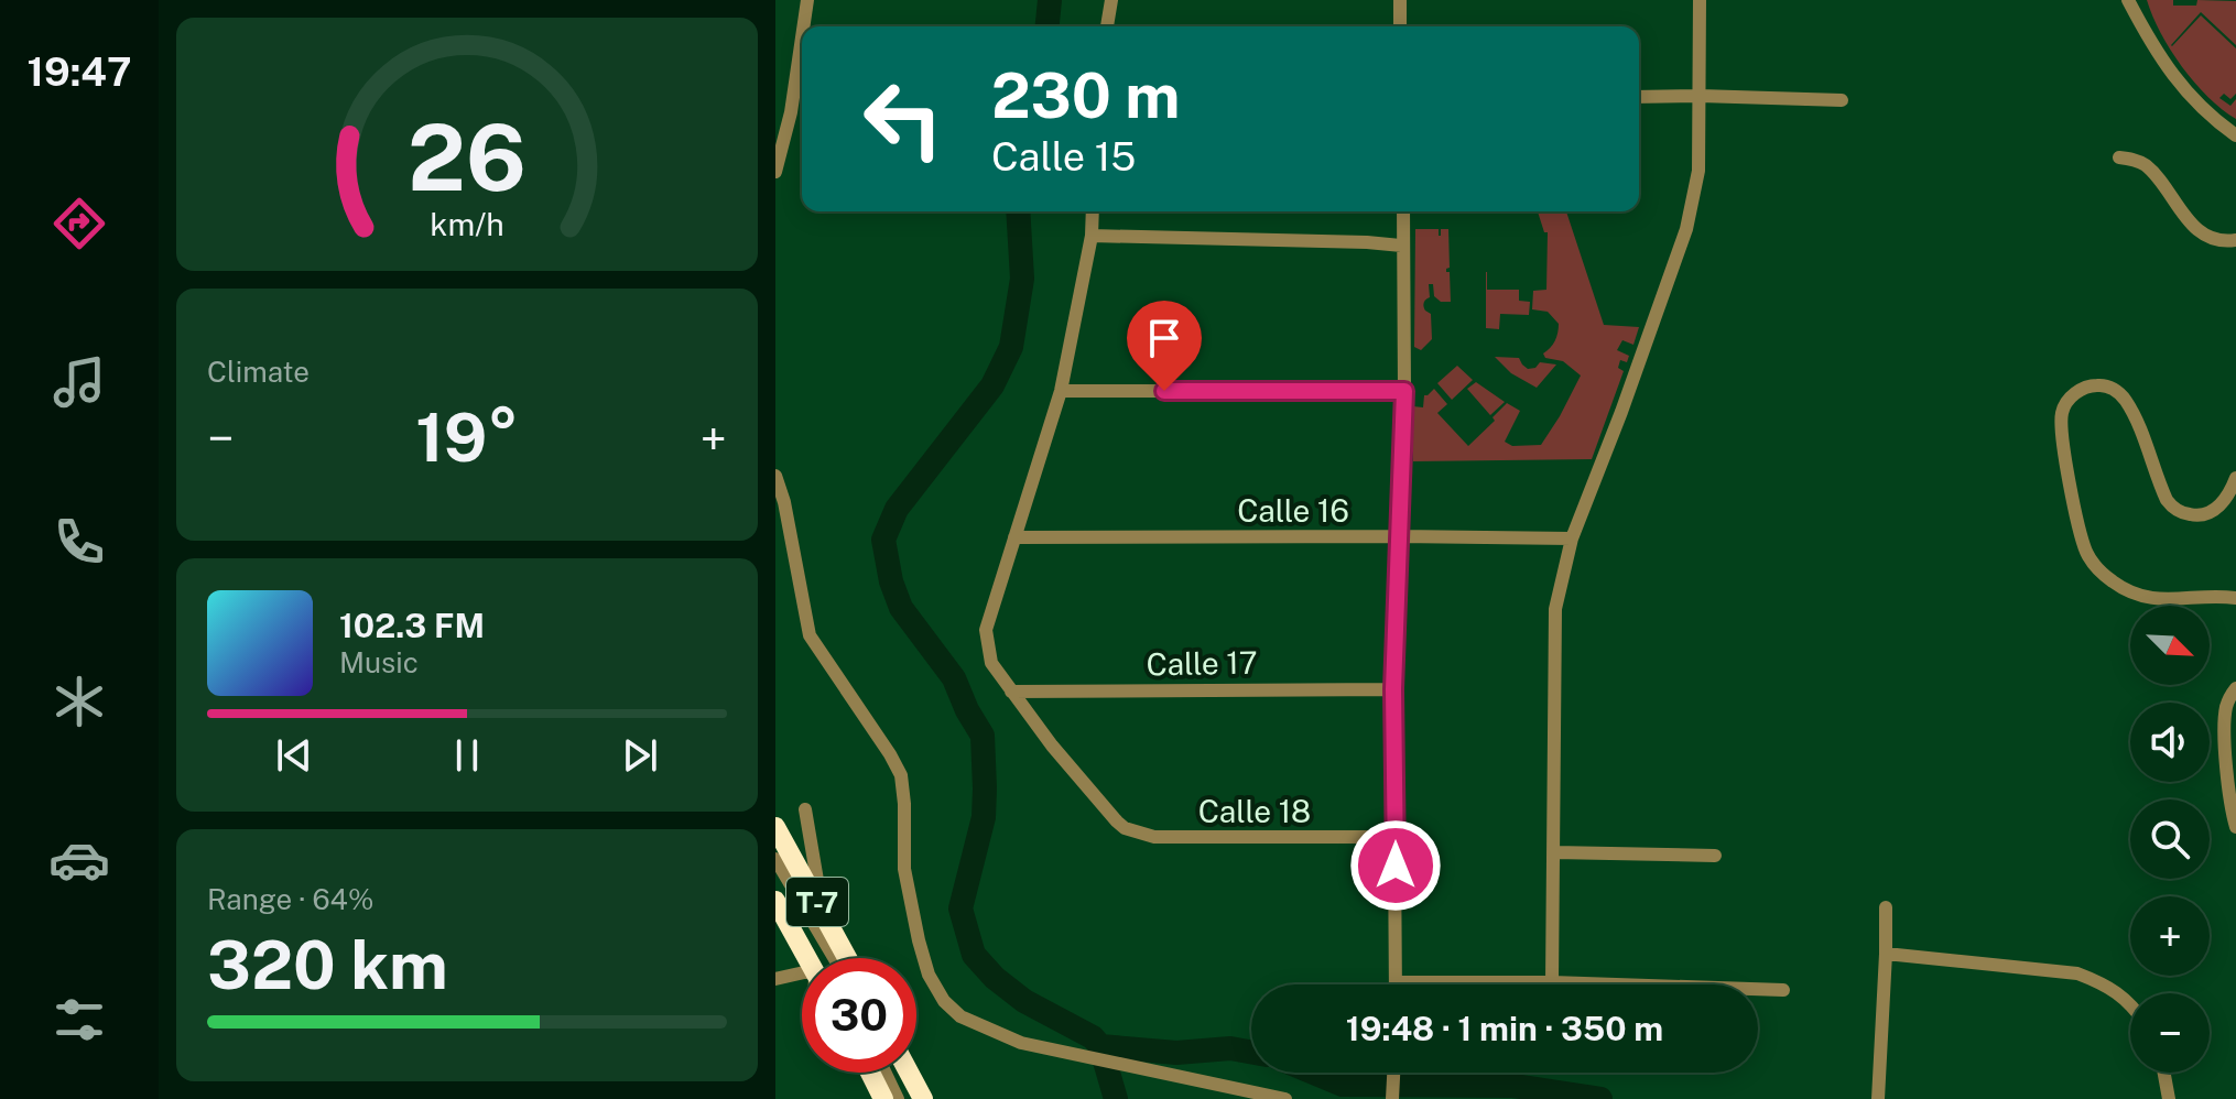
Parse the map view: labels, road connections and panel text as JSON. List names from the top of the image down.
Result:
{
  "streets": {
    "highway": ["T-7"],
    "street": ["Calle 16", "Calle 17", "Calle 18"]
  },
  "crossings": [
    ["Calle 17", "Calle 18"]
  ],
  "north": "bottom right",
  "page": {
    "tabs": "19:47",
    "turn": ["230 m", "Calle 15"],
    "tile": [
      "Climate",
      ["Range · 64%", "320 km"]
    ],
    "heat": ["−", "19°", "+"],
    "song": ["102.3 FM", "Music"],
    "map_buttons": ["+", "−"],
    "limit": "30",
    "trip": "19:48 · 1 min · 350 m",
    "gauge": ["26", "km/h"]
  }
}
